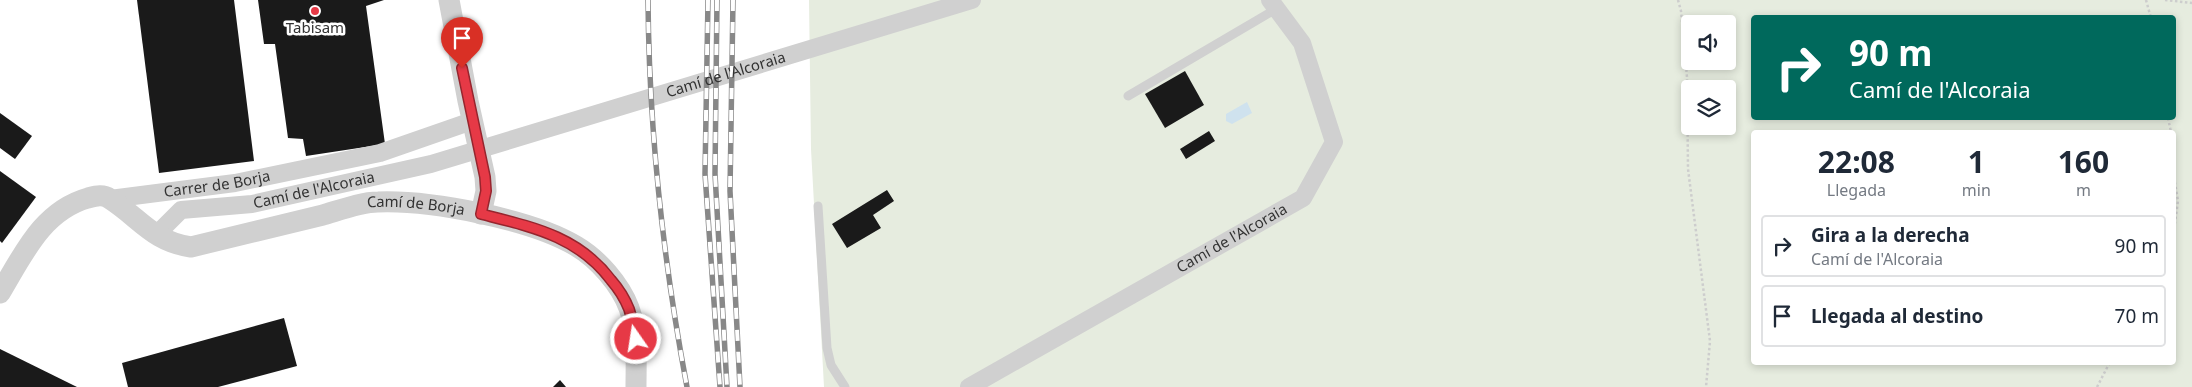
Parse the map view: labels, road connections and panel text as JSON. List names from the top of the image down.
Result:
{
  "streets": {
    "street": ["Camí de l'Alcoraia", "Carrer de Borja", "Camí de Borja"]
  },
  "crossings": [
    ["Camí de l'Alcoraia", "Camí de Borja"],
    ["Carrer de Borja", "Camí de Borja"]
  ],
  "places": ["Tabisam"],
  "page": {
    "turn": ["90 m", "Camí de l'Alcoraia"],
    "eta": [
      "22:08",
      "Llegada",
      "1",
      "min",
      "160",
      "m"
    ],
    "list": [
      {
        "name": "Gira a la derecha",
        "note": "Camí de l'Alcoraia",
        "value": "90 m"
      },
      {
        "name": "Llegada al destino",
        "value": "70 m"
      }
    ]
  }
}
